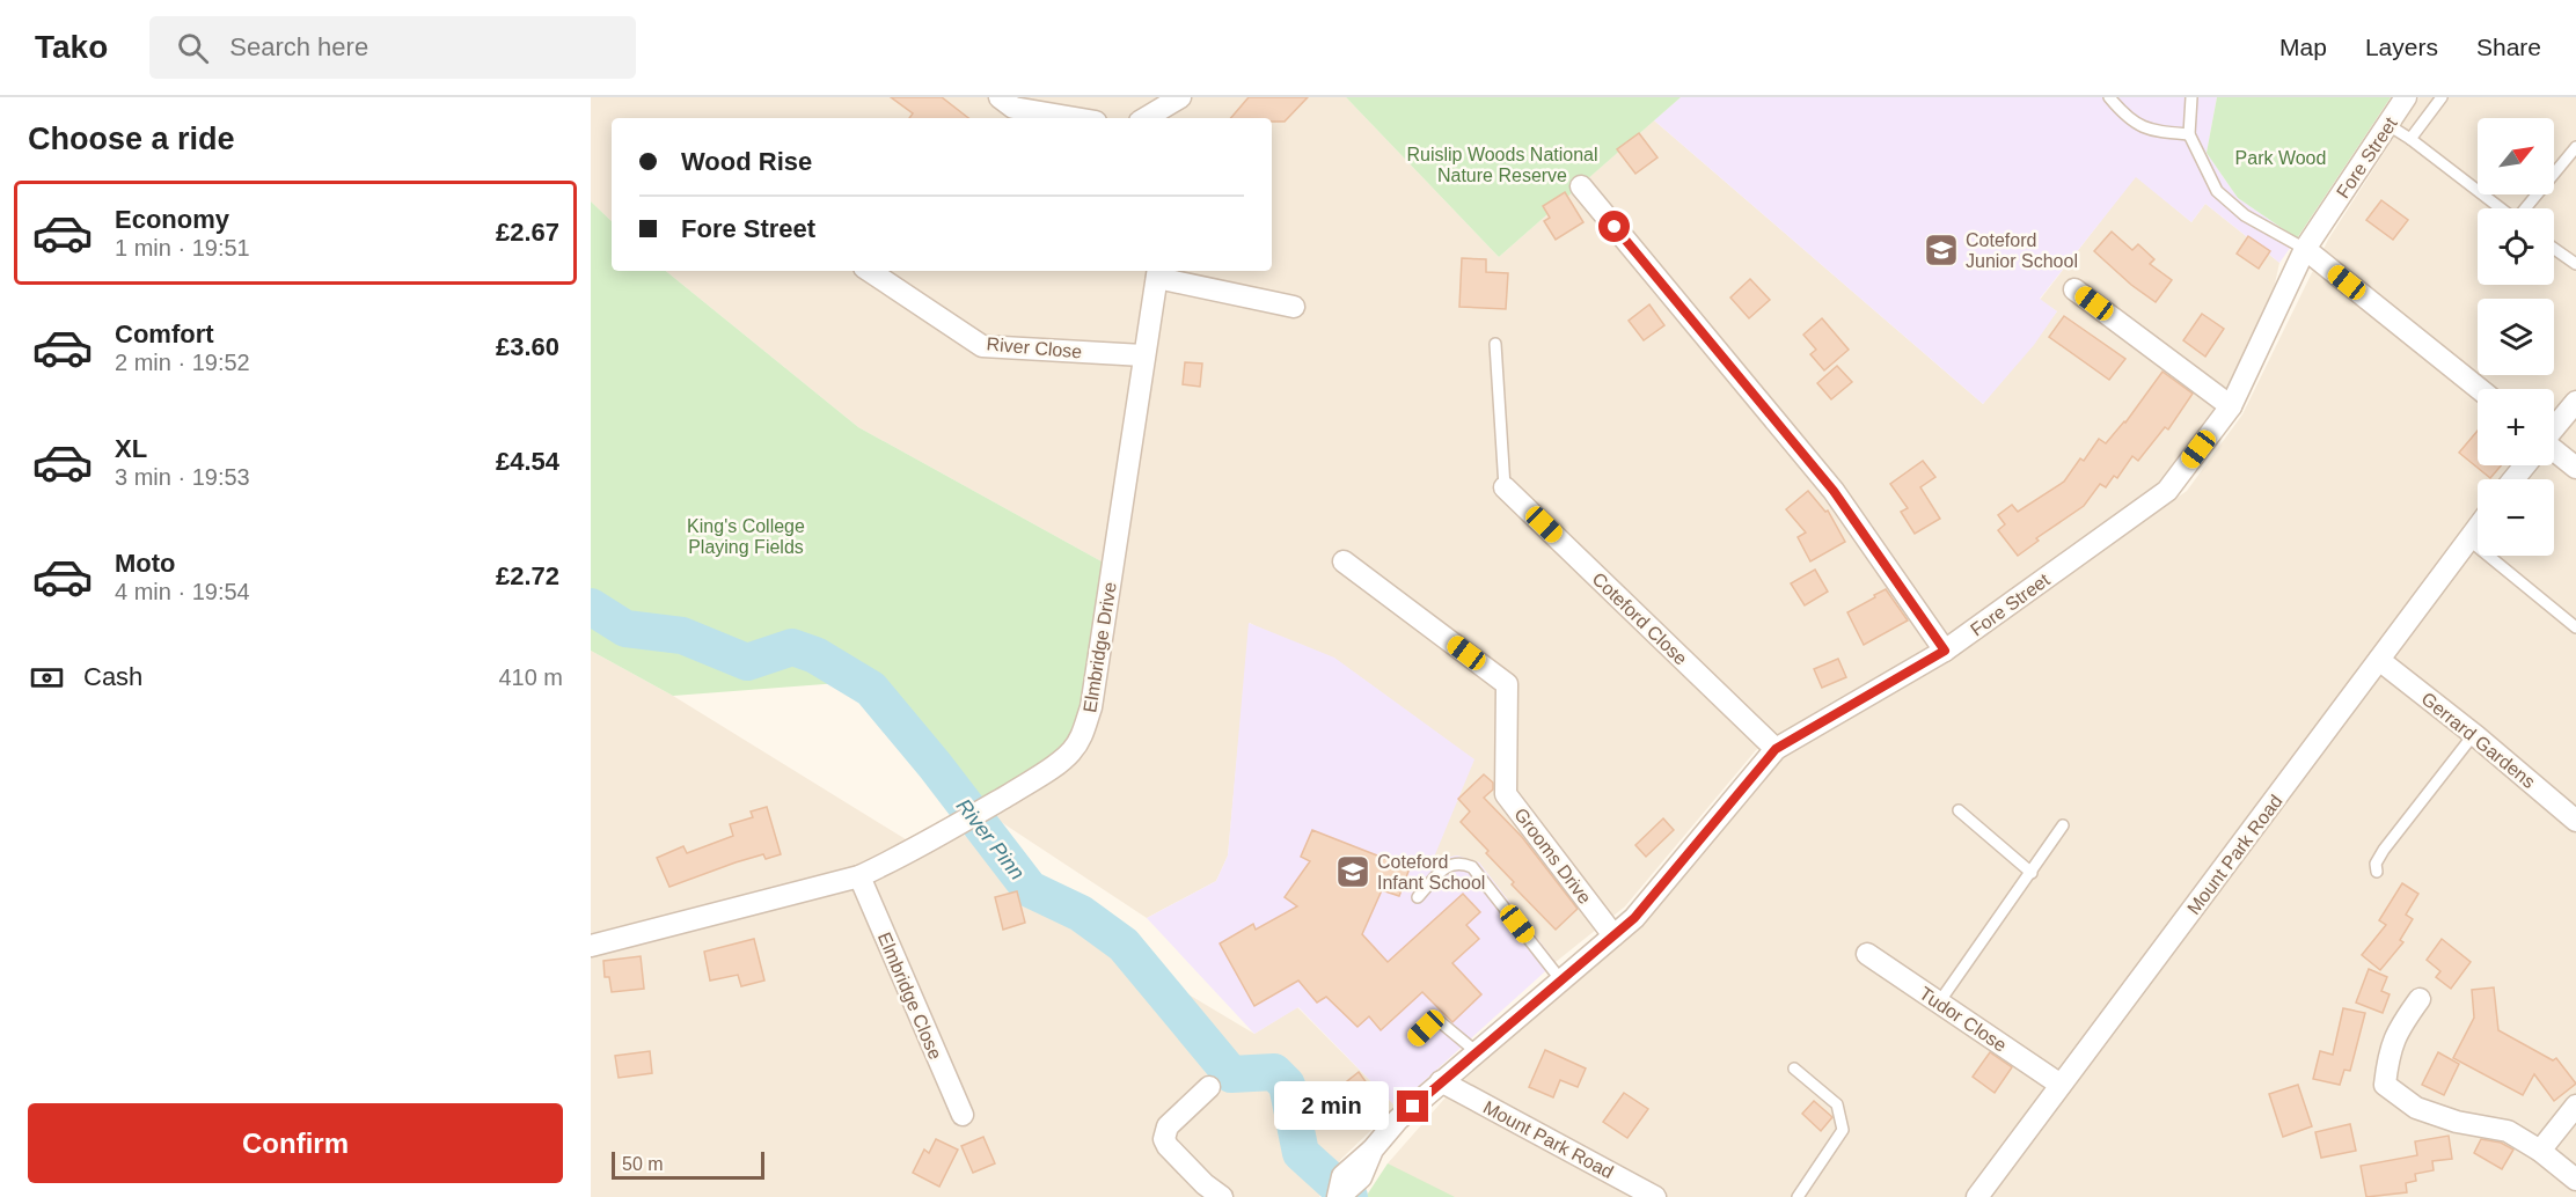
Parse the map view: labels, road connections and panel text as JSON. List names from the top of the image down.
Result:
{
  "streets": {
    "street": [
      "Fore Street",
      "River Close",
      "Coteford Close",
      "Elmbridge Drive",
      "Gerrard Gardens",
      "Mount Park Road",
      "Grooms Drive",
      "Elmbridge Close",
      "Tudor Close"
    ]
  },
  "crossings": [
    ["Fore Street", "Coteford Close"],
    ["Fore Street", "Mount Park Road"],
    ["Fore Street", "Grooms Drive"],
    ["River Close", "Elmbridge Drive"],
    ["Elmbridge Drive", "Elmbridge Close"],
    ["Gerrard Gardens", "Mount Park Road"],
    ["Mount Park Road", "Tudor Close"]
  ],
  "water": ["River Pinn"],
  "parks": ["Ruislip Woods National Nature Reserve", "Park Wood", "King's College Playing Fields"],
  "places": {
    "school or university": ["Coteford Junior School", "Coteford Infant School"]
  },
  "scale_bar": "50 m",
  "north": "top right",
  "page": {
    "header": "Tako",
    "search": "Search here",
    "nav": ["Map", "Layers", "Share"],
    "heading": "Choose a ride",
    "map_buttons": ["+", "−"],
    "banner": ["Wood Rise", "Fore Street"],
    "list": [
      {
        "name": "Economy",
        "note": "1 min · 19:51",
        "value": "£2.67"
      },
      {
        "name": "Comfort",
        "note": "2 min · 19:52",
        "value": "£3.60"
      },
      {
        "name": "XL",
        "note": "3 min · 19:53",
        "value": "£4.54"
      },
      {
        "name": "Moto",
        "note": "4 min · 19:54",
        "value": "£2.72"
      }
    ],
    "pay": ["Cash", "410 m"],
    "bubble": "2 min",
    "buttons": "Confirm",
    "scale": "50 m"
  }
}
